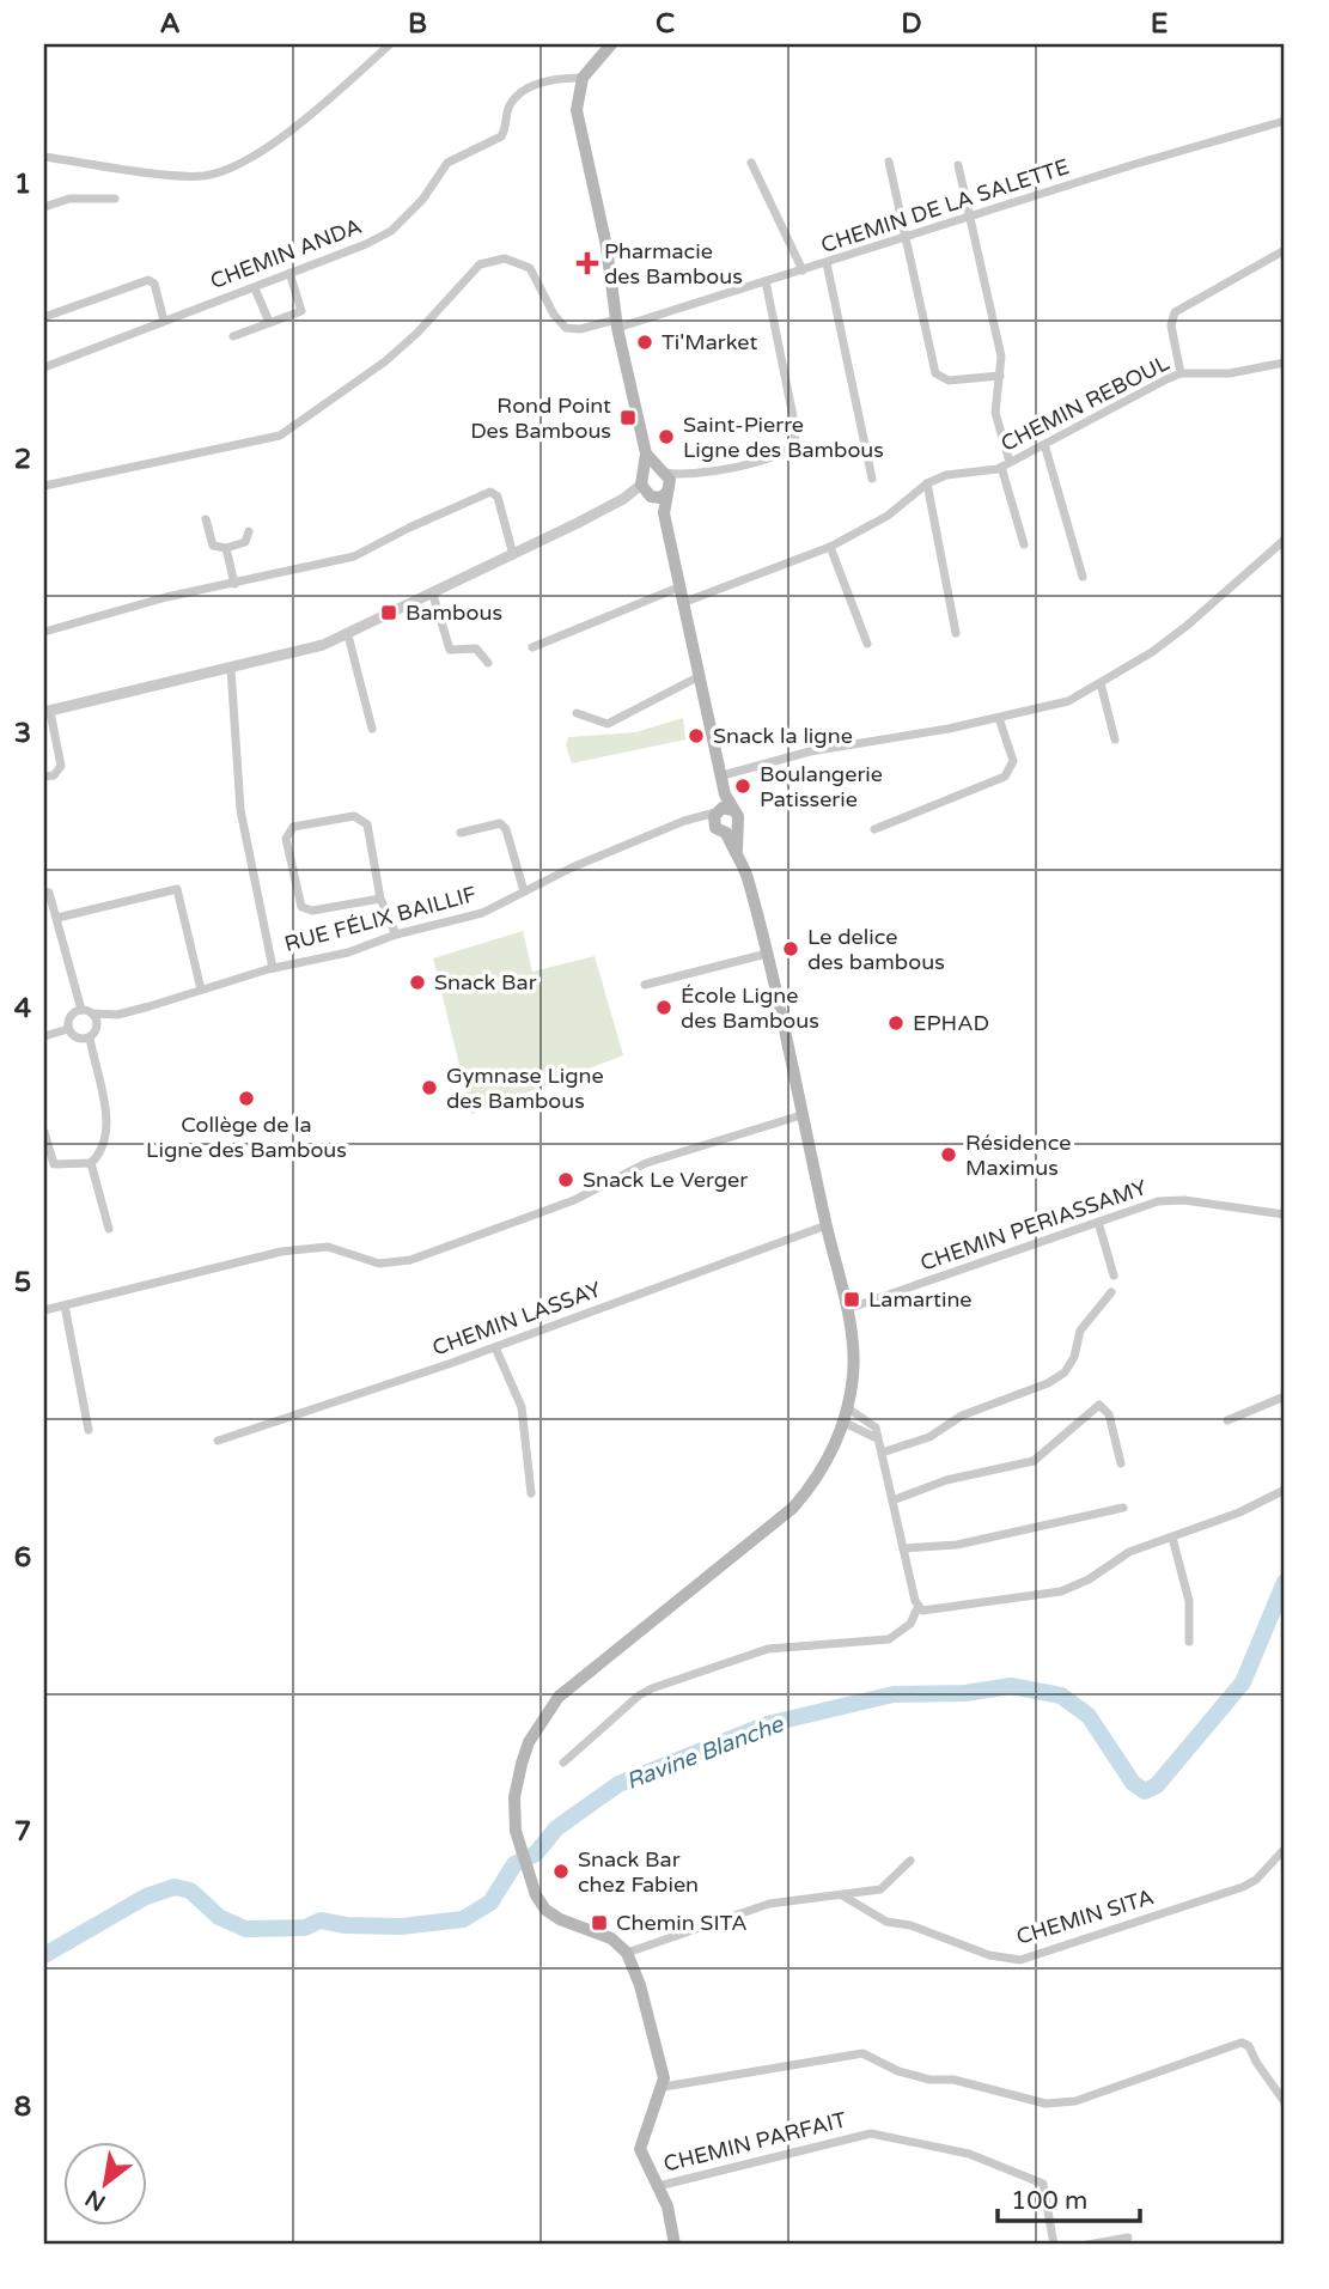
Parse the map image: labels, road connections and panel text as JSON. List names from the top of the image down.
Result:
{
  "streets": {
    "street": [
      "CHEMIN DE LA SALETTE",
      "CHEMIN ANDA",
      "CHEMIN REBOUL",
      "RUE FÉLIX BAILLIF",
      "CHEMIN PERIASSAMY",
      "CHEMIN LASSAY",
      "CHEMIN SITA",
      "CHEMIN PARFAIT"
    ]
  },
  "water": ["Ravine Blanche"],
  "places": {
    "health": ["Pharmacie des Bambous"],
    "other": [
      "Ti'Market",
      "Saint-Pierre Ligne des Bambous",
      "Snack la ligne",
      "Boulangerie Patisserie",
      "Le delice des bambous",
      "Snack Bar",
      "École Ligne des Bambous",
      "EPHAD",
      "Gymnase Ligne des Bambous",
      "Collège de la Ligne des Bambous",
      "Résidence Maximus",
      "Snack Le Verger",
      "Snack Bar chez Fabien"
    ],
    "transit": [
      "Rond Point Des Bambous",
      "Bambous",
      "Lamartine",
      "Chemin SITA"
    ]
  },
  "scale_bar": "100 m",
  "north": "bottom left",
  "grid": {
    "columns": [
      "A",
      "B",
      "C",
      "D",
      "E"
    ],
    "rows": [
      "1",
      "2",
      "3",
      "4",
      "5",
      "6",
      "7",
      "8"
    ]
  }
}
